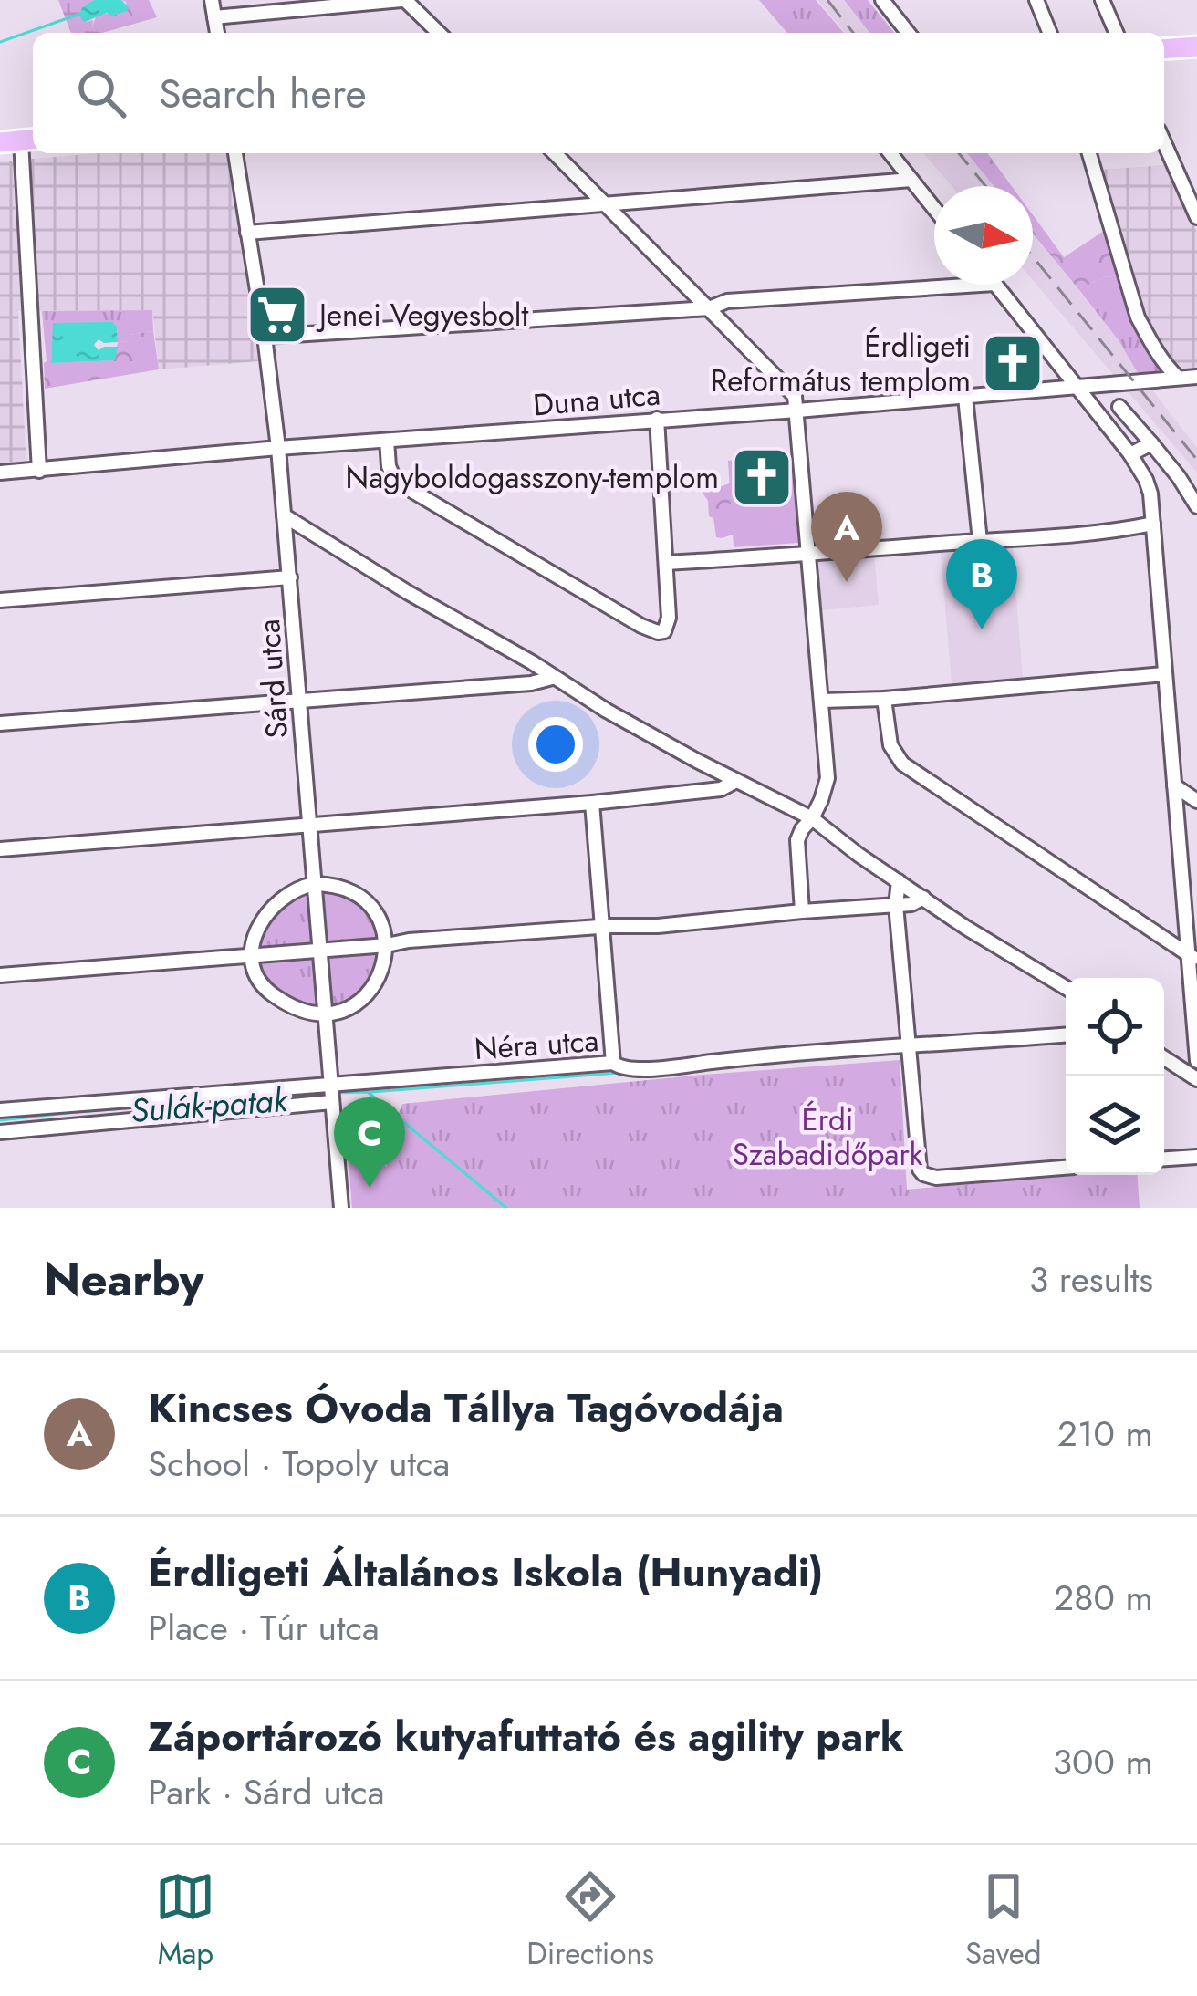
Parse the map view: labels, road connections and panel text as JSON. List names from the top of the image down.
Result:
{
  "streets": {
    "street": ["Duna utca", "Sárd utca", "Néra utca"]
  },
  "crossings": [
    ["Duna utca", "Sárd utca"],
    ["Sárd utca", "Néra utca"]
  ],
  "water": ["Sulák-patak"],
  "parks": ["Érdi Szabadidőpark"],
  "places": {
    "supermarket": ["Jenei Vegyesbolt"],
    "church": ["Érdligeti Református templom", "Nagyboldogasszony-templom"]
  },
  "north": "right",
  "page": {
    "search": "Search here",
    "pins": ["A", "B", "C"],
    "heading": ["Nearby", "3 results"],
    "list": [
      {
        "mark": "A",
        "name": "Kincses Óvoda Tállya Tagóvodája",
        "note": "School · Topoly utca",
        "value": "210 m"
      },
      {
        "mark": "B",
        "name": "Érdligeti Általános Iskola (Hunyadi)",
        "note": "Place · Túr utca",
        "value": "280 m"
      },
      {
        "mark": "C",
        "name": "Záportározó kutyafuttató és agility park",
        "note": "Park · Sárd utca",
        "value": "300 m"
      }
    ],
    "nav": ["Map", "Directions", "Saved"]
  }
}
